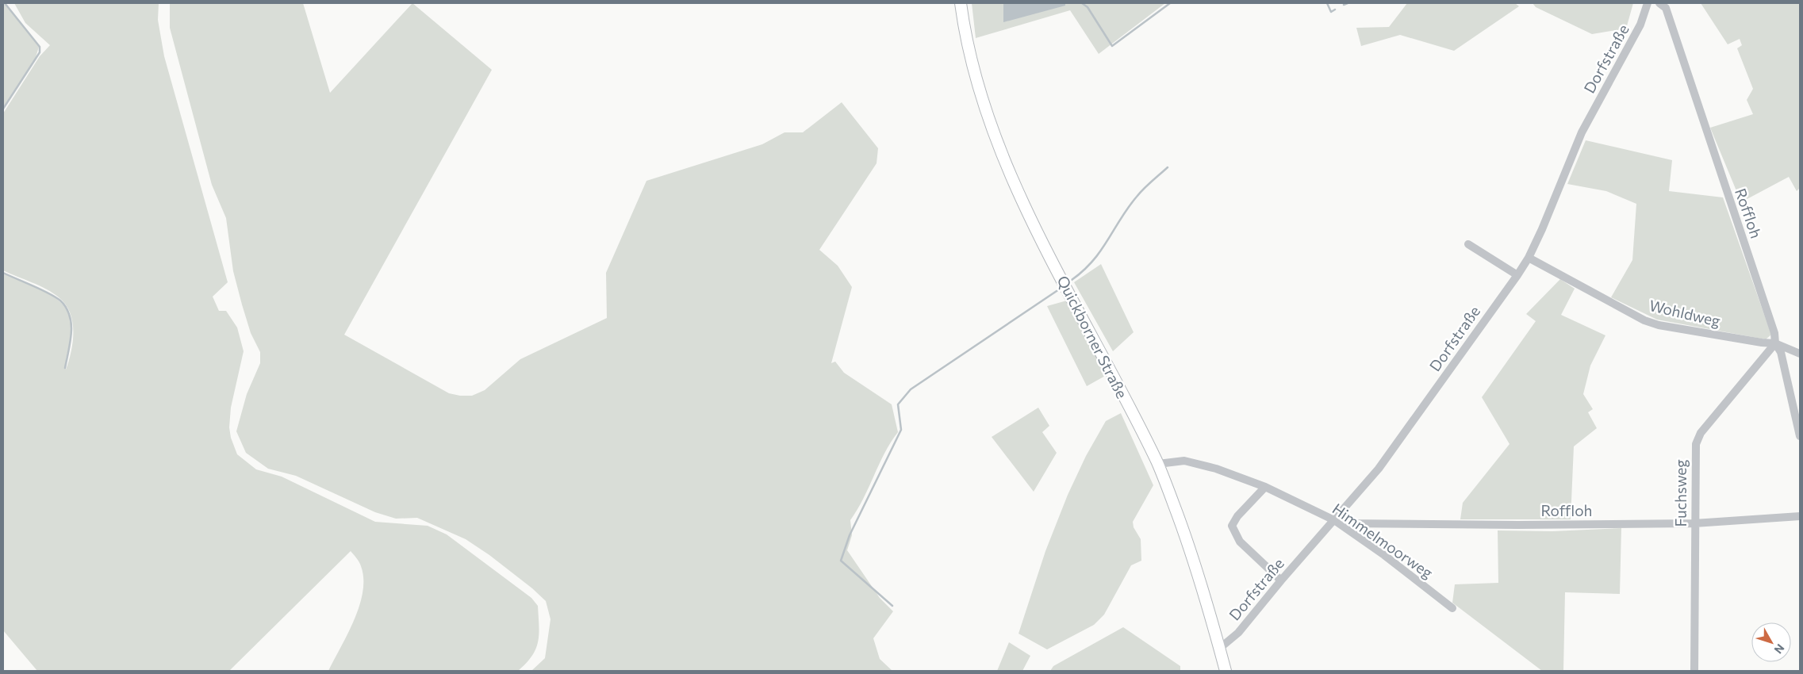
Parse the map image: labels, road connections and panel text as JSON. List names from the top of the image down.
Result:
{
  "streets": {
    "main road": ["Quickborner Straße"],
    "street": [
      "Dorfstraße",
      "Roffloh",
      "Wohldweg",
      "Fuchsweg",
      "Himmelmoorweg"
    ]
  },
  "crossings": [
    ["Dorfstraße", "Roffloh"],
    ["Dorfstraße", "Wohldweg"],
    ["Dorfstraße", "Quickborner Straße"],
    ["Dorfstraße", "Himmelmoorweg"],
    ["Roffloh", "Wohldweg"],
    ["Roffloh", "Fuchsweg"],
    ["Roffloh", "Himmelmoorweg"],
    ["Wohldweg", "Fuchsweg"],
    ["Quickborner Straße", "Himmelmoorweg"]
  ],
  "north": "bottom right"
}
